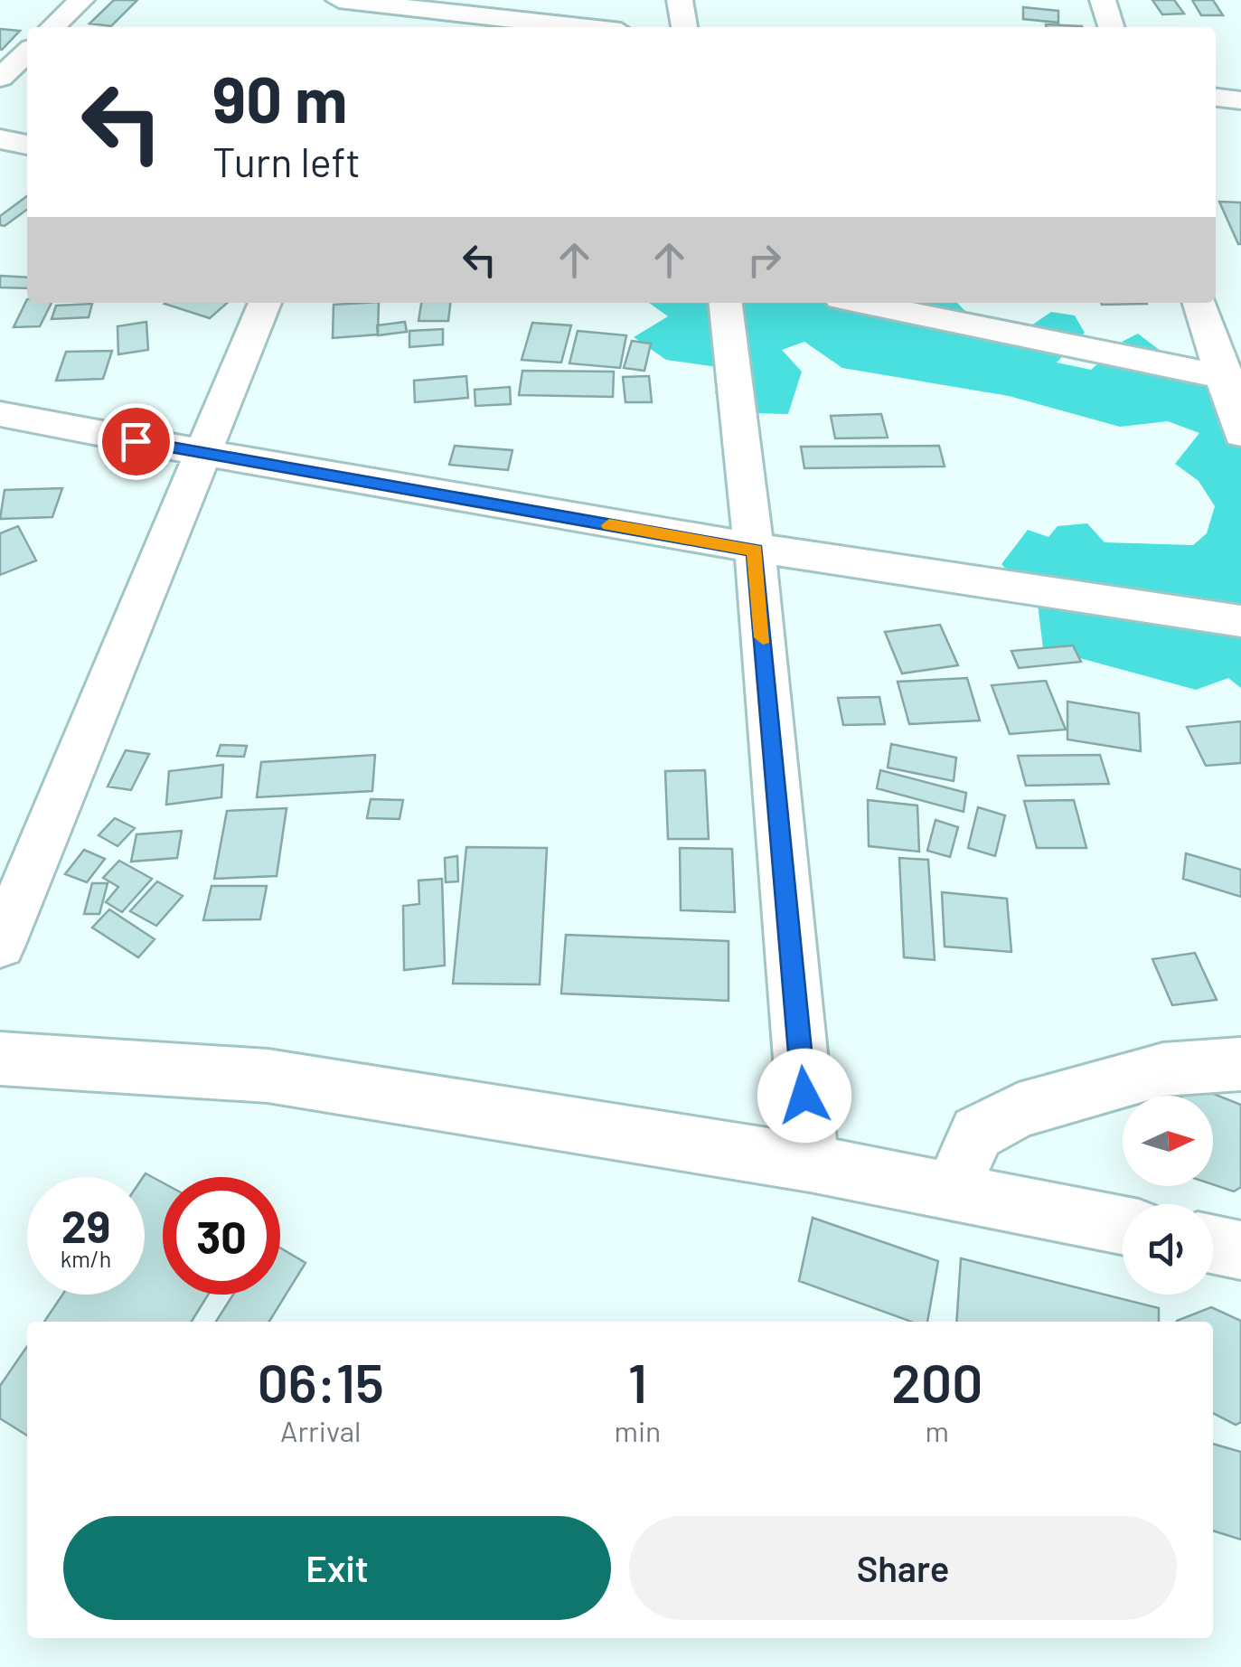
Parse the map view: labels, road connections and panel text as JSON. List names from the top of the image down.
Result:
{
  "north": "right",
  "page": {
    "turn": ["90 m", "Turn left"],
    "speed": "29 km/h",
    "limit": "30",
    "eta": [
      "06:15",
      "Arrival",
      "1",
      "min",
      "200",
      "m"
    ],
    "buttons": ["Exit", "Share"]
  }
}
